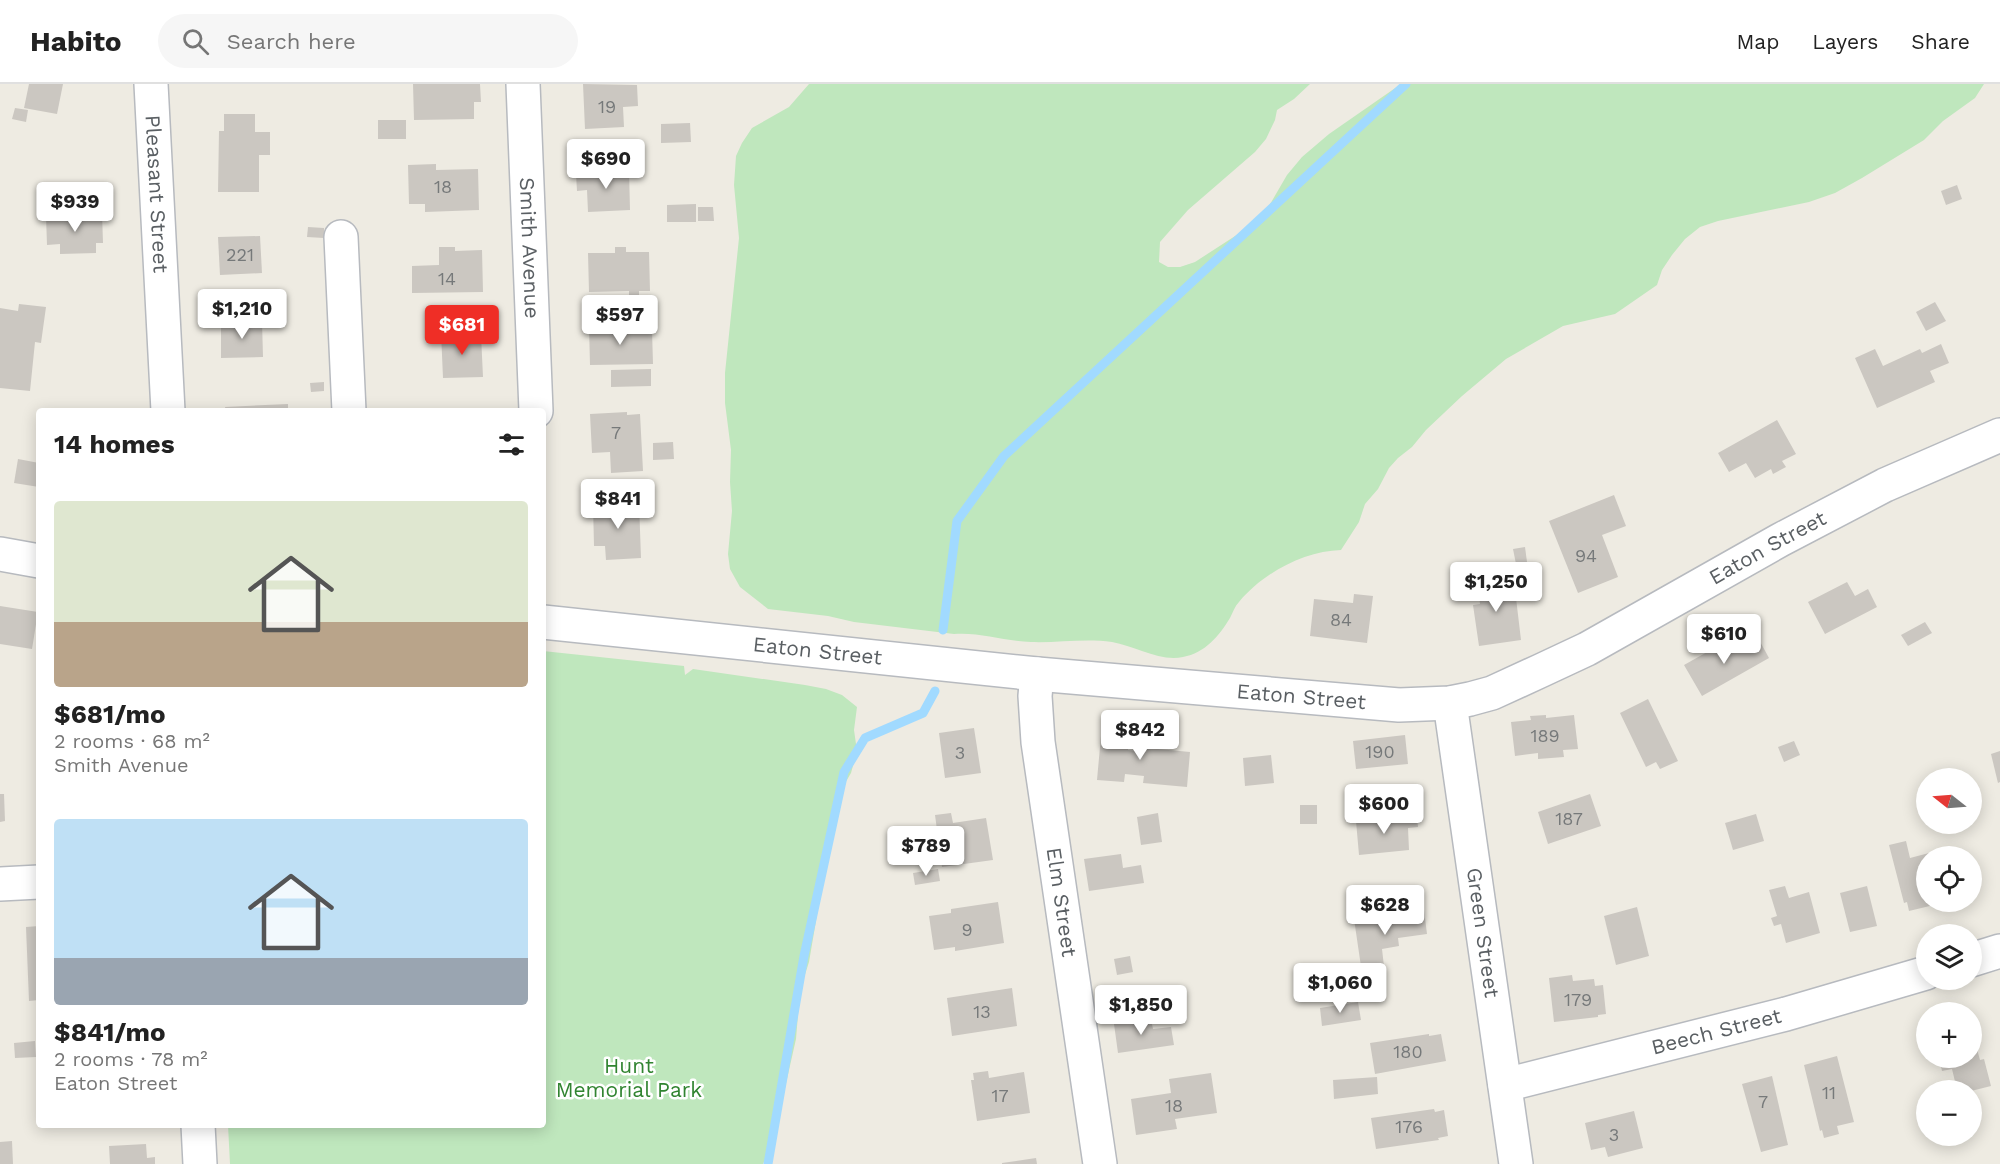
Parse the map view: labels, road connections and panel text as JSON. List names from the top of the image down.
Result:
{
  "streets": {
    "street": [
      "Pleasant Street",
      "Smith Avenue",
      "Eaton Street",
      "Elm Street",
      "Green Street",
      "Beech Street"
    ]
  },
  "crossings": [
    ["Eaton Street", "Elm Street"],
    ["Eaton Street", "Green Street"],
    ["Green Street", "Beech Street"]
  ],
  "parks": ["Hunt Memorial Park"],
  "house_numbers": [
    "19",
    "18",
    "221",
    "14",
    "7",
    "94",
    "84",
    "189",
    "190",
    "3",
    "187",
    "9",
    "179",
    "13",
    "180",
    "11",
    "17",
    "7",
    "18",
    "176",
    "3"
  ],
  "north": "left",
  "page": {
    "header": "Habito",
    "search": "Search here",
    "nav": ["Map", "Layers", "Share"],
    "price": [
      "$690",
      "$939",
      "$1,210",
      "$597",
      "$681",
      "$841",
      "$1,250",
      "$610",
      "$842",
      "$600",
      "$789",
      "$628",
      "$1,060",
      "$1,850"
    ],
    "heading": "14 homes",
    "list": [
      {
        "name": "$681/mo",
        "note": "2 rooms · 68 m² · Smith Avenue"
      },
      {
        "name": "$841/mo",
        "note": "2 rooms · 78 m² · Eaton Street"
      }
    ],
    "map_buttons": ["+", "−"]
  }
}
